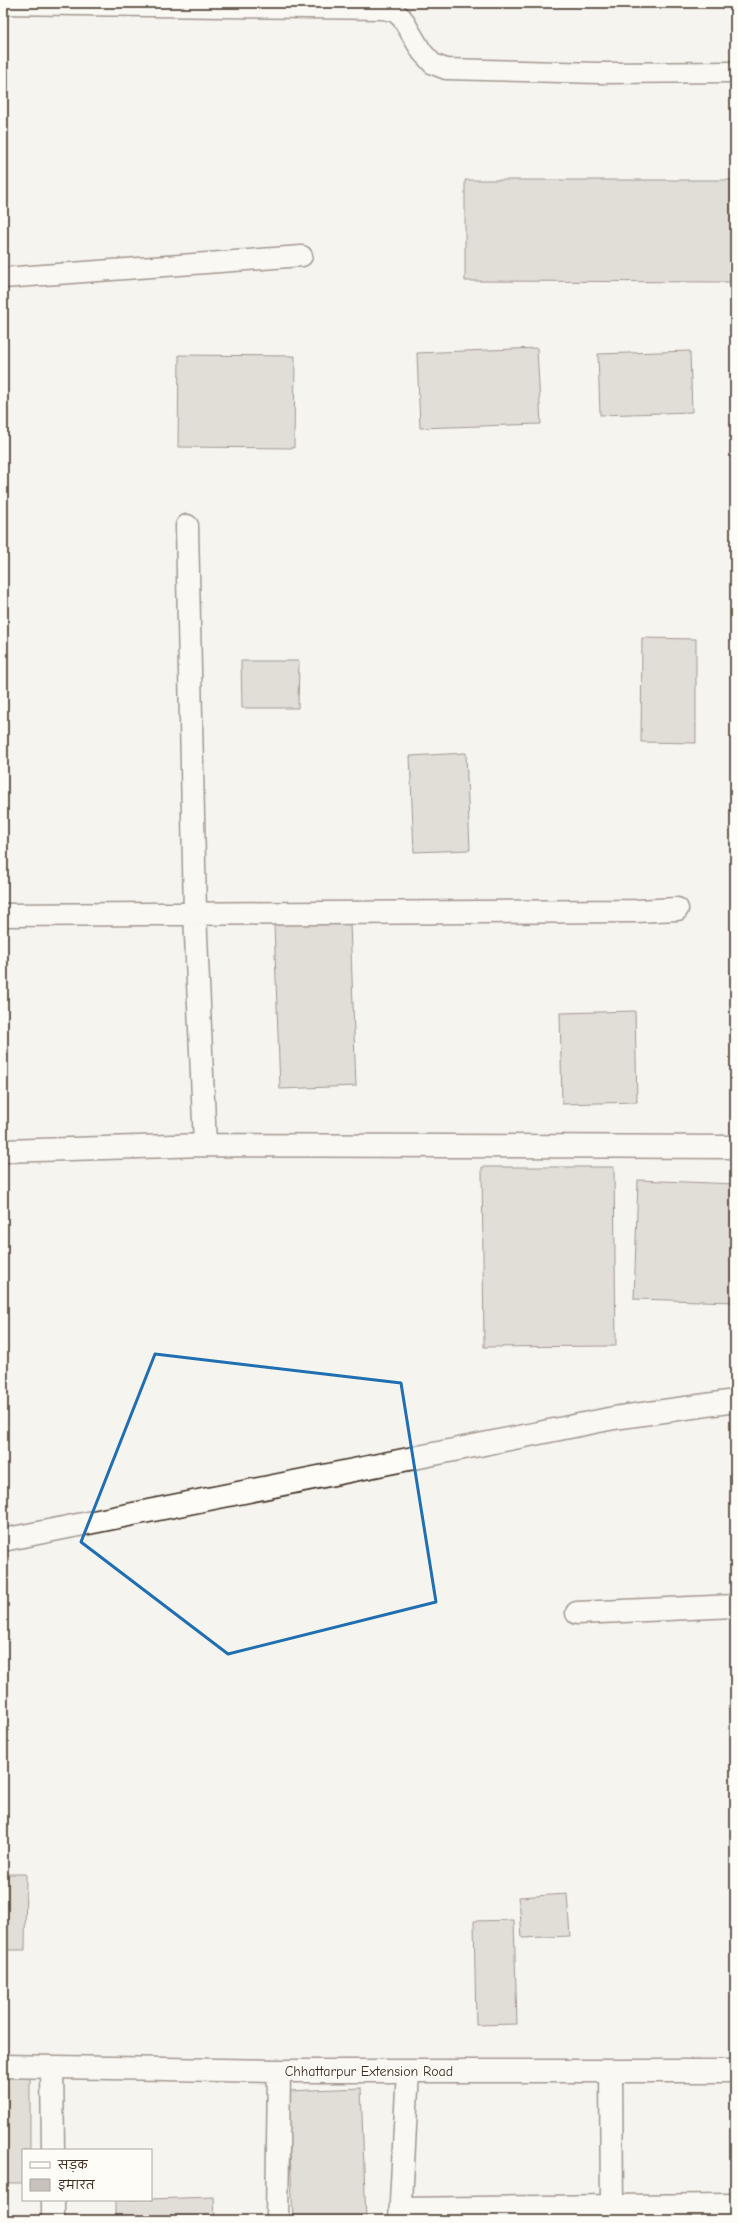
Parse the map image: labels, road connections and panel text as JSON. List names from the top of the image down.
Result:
{
  "streets": {
    "street": ["Chhattarpur Extension Road"]
  },
  "legend": ["सड़क", "इमारत"]
}
